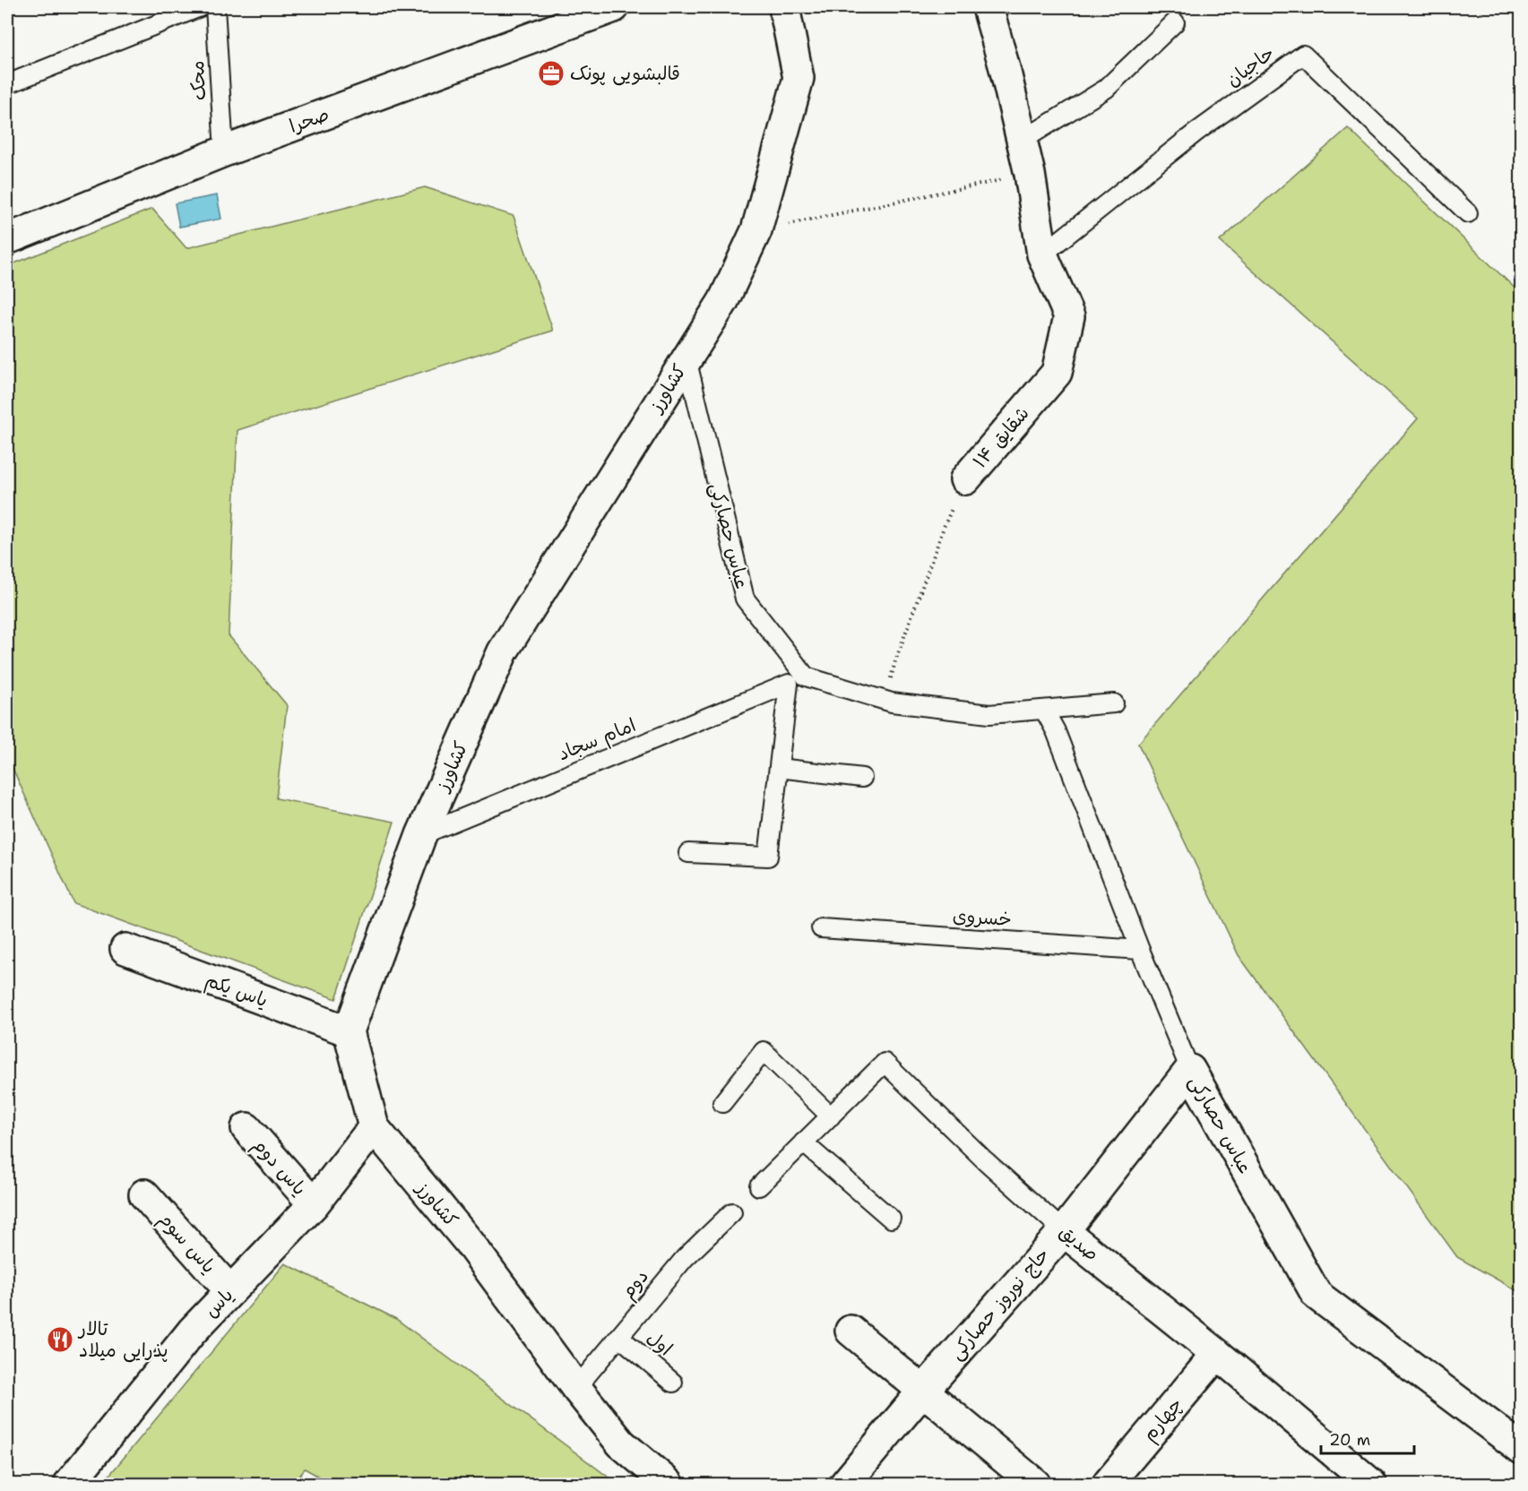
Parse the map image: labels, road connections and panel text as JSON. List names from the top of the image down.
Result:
{
  "streets": {
    "street": [
      "صحرا",
      "کشاورز",
      "شقایق ۱۴",
      "عباس حصارکی",
      "یاس یکم",
      "یاس دوم",
      "یاس سوم",
      "صدیق",
      "یاس",
      "حاج نوروز حصارکی",
      "چهارم"
    ],
    "lane": [
      "حاجیان",
      "محک",
      "امام سجاد",
      "خسروی",
      "دوم",
      "اول"
    ]
  },
  "crossings": [
    ["حاجیان", "شقایق ۱۴"],
    ["محک", "صحرا"],
    ["کشاورز", "عباس حصارکی"],
    ["کشاورز", "امام سجاد"],
    ["کشاورز", "یاس یکم"],
    ["کشاورز", "دوم"],
    ["کشاورز", "یاس"],
    ["شقایق ۱۴", "عباس حصارکی"],
    ["عباس حصارکی", "خسروی"],
    ["عباس حصارکی", "حاج نوروز حصارکی"],
    ["یاس دوم", "یاس"],
    ["یاس سوم", "یاس"],
    ["صدیق", "حاج نوروز حصارکی"],
    ["صدیق", "چهارم"],
    ["دوم", "اول"]
  ],
  "places": {
    "office": ["قالبشویی پونک"],
    "restaurant": ["تالار پذرایی میلاد"]
  },
  "scale_bar": "20 m"
}
